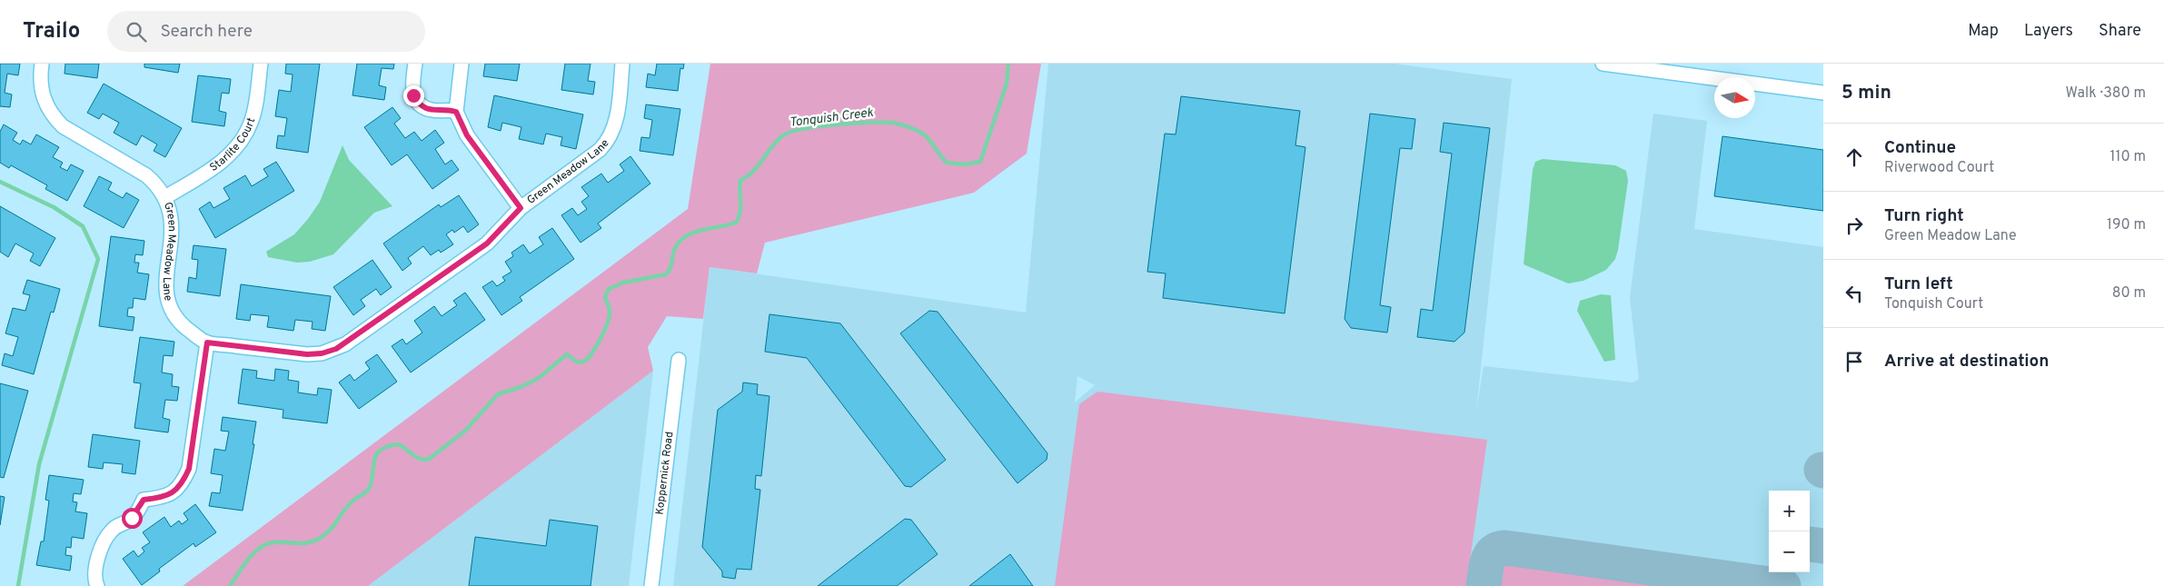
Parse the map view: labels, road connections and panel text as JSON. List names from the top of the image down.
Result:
{
  "streets": {
    "street": ["Starlite Court", "Green Meadow Lane", "Koppernick Road"]
  },
  "crossings": [
    ["Starlite Court", "Green Meadow Lane"]
  ],
  "water": ["Tonquish Creek"],
  "north": "right",
  "page": {
    "header": "Trailo",
    "search": "Search here",
    "nav": ["Map", "Layers", "Share"],
    "heading": ["5 min", "Walk · 380 m"],
    "list": [
      ["Continue", "Riverwood Court", "110 m"],
      ["Turn right", "Green Meadow Lane", "190 m"],
      ["Turn left", "Tonquish Court", "80 m"],
      "Arrive at destination"
    ],
    "map_buttons": ["+", "−"]
  }
}
